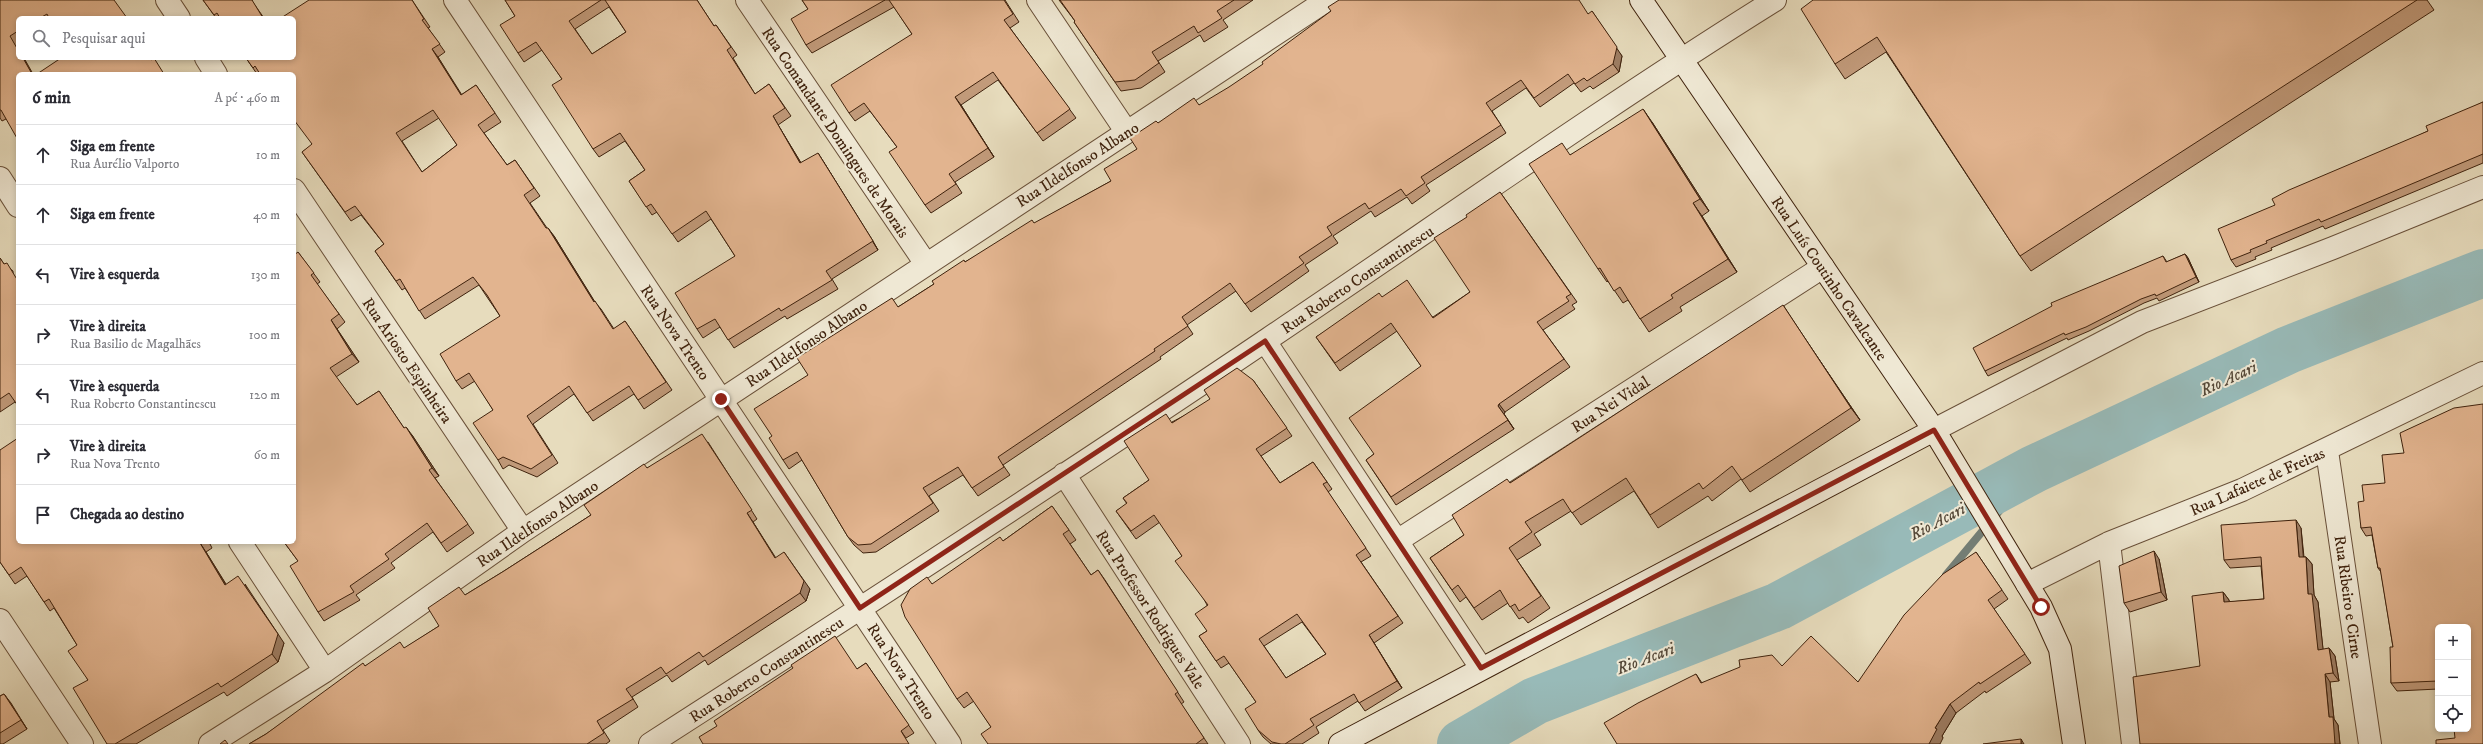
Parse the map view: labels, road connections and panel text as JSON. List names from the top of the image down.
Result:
{
  "streets": {
    "street": [
      "Rua Comandante Domingues de Morais",
      "Rua Ildelfonso Albano",
      "Rua Luís Coutinho Cavalcante",
      "Rua Roberto Constantinescu",
      "Rua Nova Trento",
      "Rua Ariosto Espinheira",
      "Rua Nei Vidal",
      "Rua Lafaiete de Freitas",
      "Rua Ribeiro e Cirne",
      "Rua Professor Rodrigues Vale"
    ]
  },
  "crossings": [
    ["Rua Comandante Domingues de Morais", "Rua Ildelfonso Albano"],
    ["Rua Ildelfonso Albano", "Rua Nova Trento"],
    ["Rua Ildelfonso Albano", "Rua Ariosto Espinheira"],
    ["Rua Luís Coutinho Cavalcante", "Rua Roberto Constantinescu"],
    ["Rua Luís Coutinho Cavalcante", "Rua Nei Vidal"],
    ["Rua Luís Coutinho Cavalcante", "Rua Lafaiete de Freitas"],
    ["Rua Roberto Constantinescu", "Rua Nova Trento"],
    ["Rua Roberto Constantinescu", "Rua Professor Rodrigues Vale"],
    ["Rua Lafaiete de Freitas", "Rua Ribeiro e Cirne"]
  ],
  "water": ["Rio Acari"],
  "page": {
    "search": "Pesquisar aqui",
    "heading": ["6 min", "A pé · 460 m"],
    "list": [
      ["Siga em frente", "Rua Aurélio Valporto", "10 m"],
      ["Siga em frente", "40 m"],
      ["Vire à esquerda", "130 m"],
      ["Vire à direita", "Rua Basilio de Magalhães", "100 m"],
      ["Vire à esquerda", "Rua Roberto Constantinescu", "120 m"],
      ["Vire à direita", "Rua Nova Trento", "60 m"],
      "Chegada ao destino"
    ],
    "map_buttons": ["+", "−"]
  }
}
